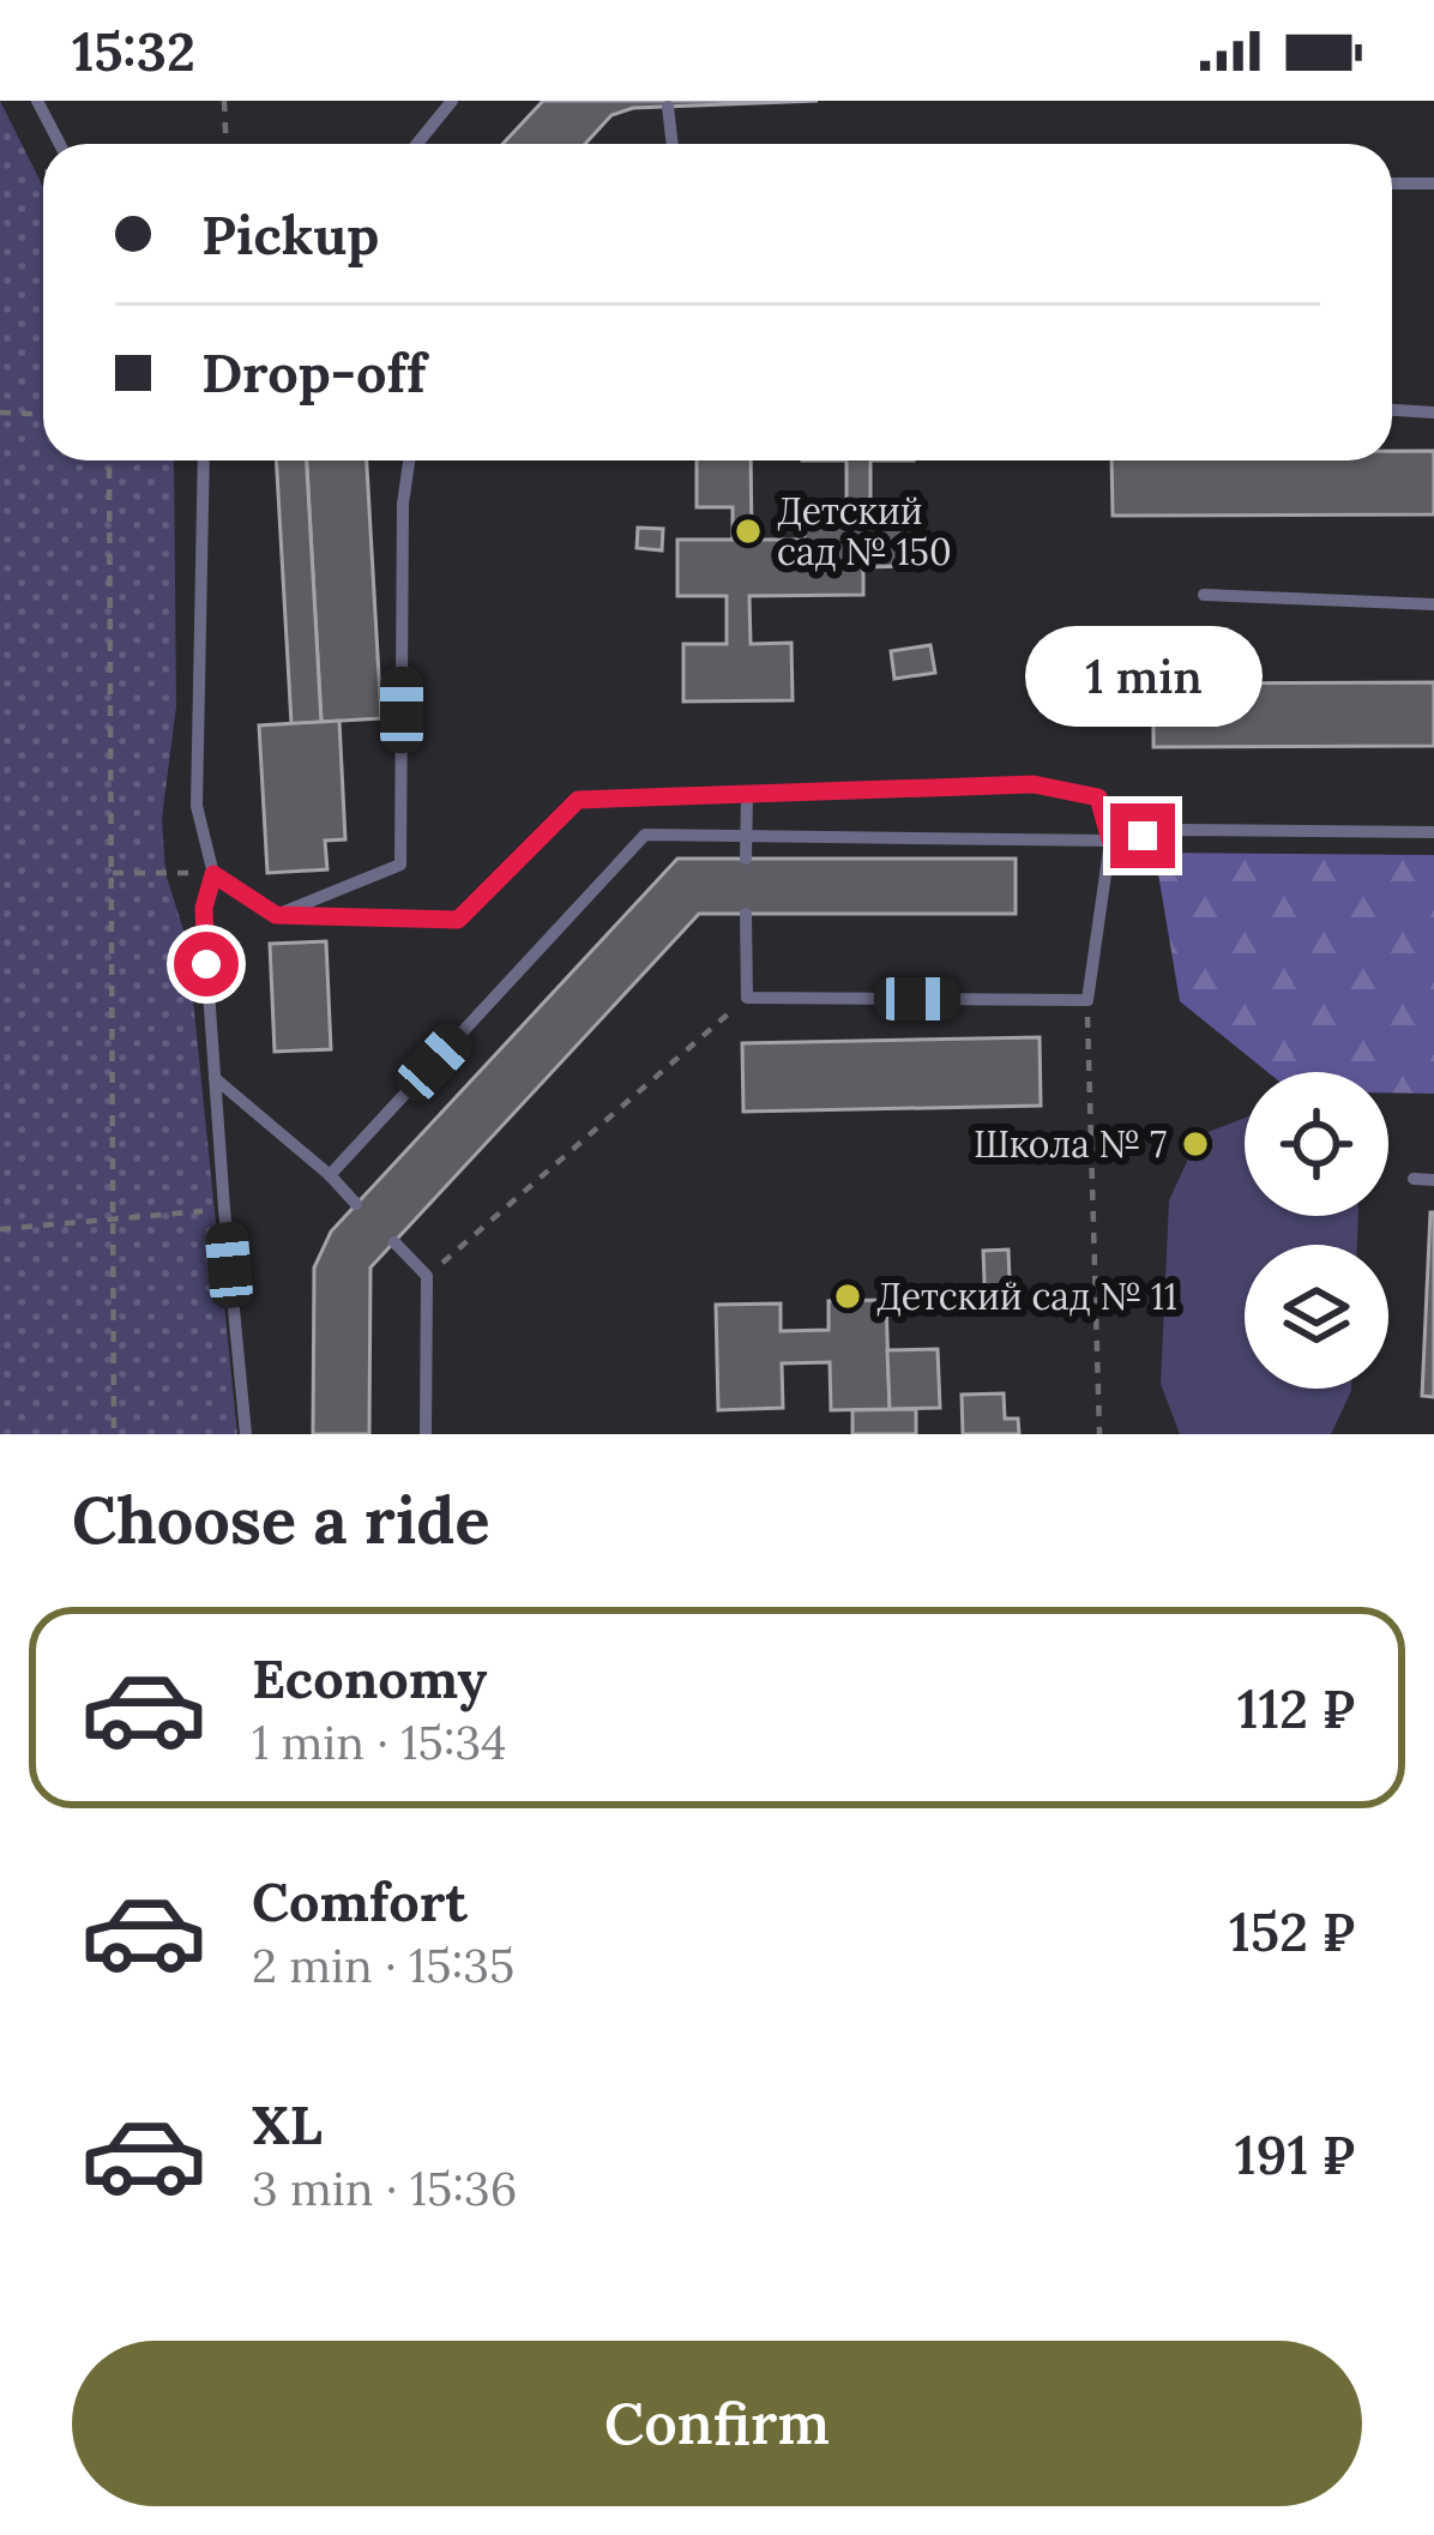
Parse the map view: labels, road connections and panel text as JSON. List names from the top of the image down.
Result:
{
  "places": ["Детский сад № 150", "Школа № 7", "Детский сад № 11"],
  "page": {
    "status": "15:32",
    "banner": ["Pickup", "Drop-off"],
    "bubble": "1 min",
    "heading": "Choose a ride",
    "list": [
      {
        "name": "Economy",
        "note": "1 min · 15:34",
        "value": "112 ₽"
      },
      {
        "name": "Comfort",
        "note": "2 min · 15:35",
        "value": "152 ₽"
      },
      {
        "name": "XL",
        "note": "3 min · 15:36",
        "value": "191 ₽"
      }
    ],
    "buttons": "Confirm"
  }
}
